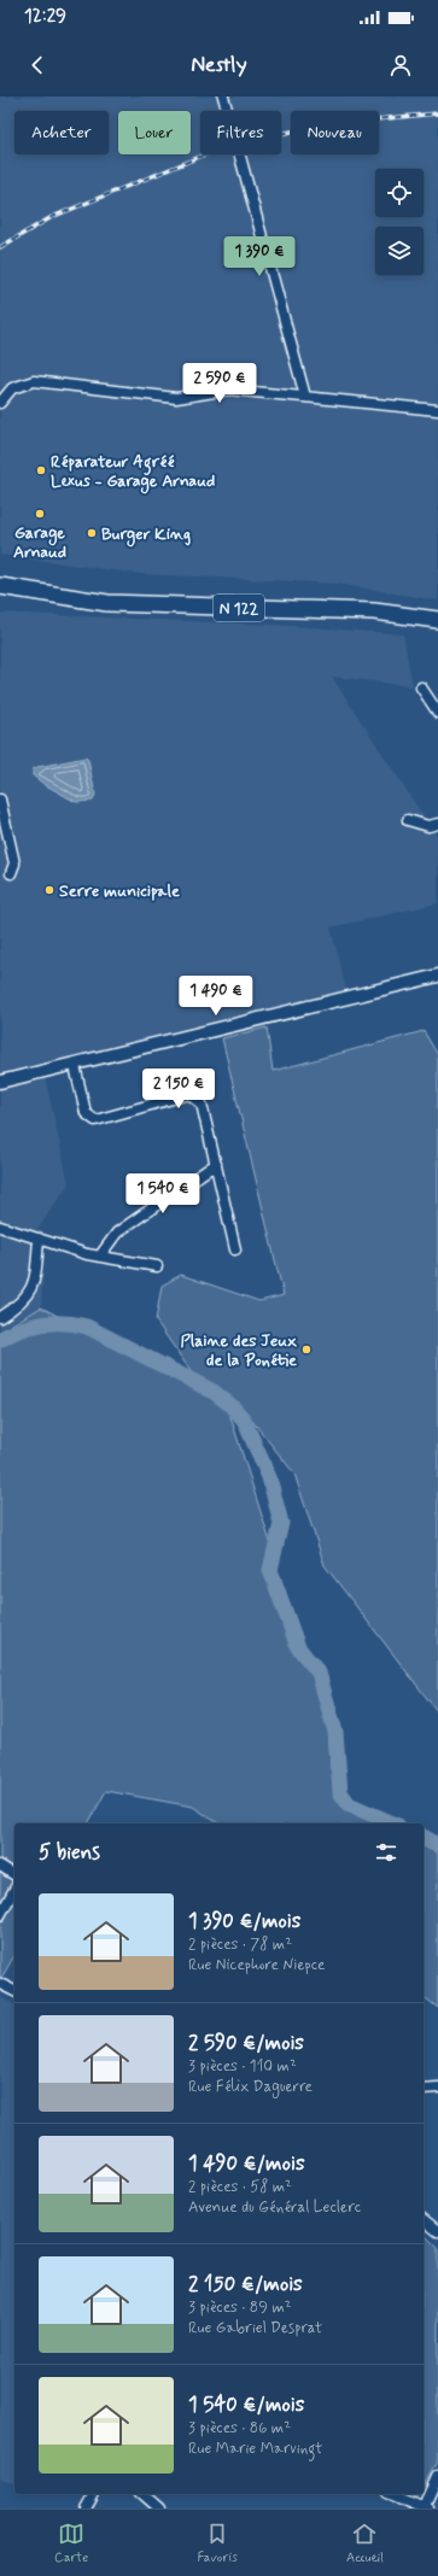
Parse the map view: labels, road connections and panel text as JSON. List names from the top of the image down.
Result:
{
  "streets": {
    "main road": ["N 122"]
  },
  "places": [
    "Réparateur Agréé Lexus - Garage Arnaud",
    "Garage Arnaud",
    "Burger King",
    "Serre municipale",
    "Plaine des Jeux de la Ponétie"
  ],
  "page": {
    "status": "12:29",
    "header": "Nestly",
    "chip": [
      "Acheter",
      "Louer",
      "Filtres",
      "Nouveau"
    ],
    "price": [
      "1 390 €",
      "2 590 €",
      "1 490 €",
      "2 150 €",
      "1 540 €"
    ],
    "heading": "5 biens",
    "list": [
      {
        "name": "1 390 €/mois",
        "note": "2 pièces · 78 m² · Rue Nicephore Niepce"
      },
      {
        "name": "2 590 €/mois",
        "note": "3 pièces · 110 m² · Rue Félix Daguerre"
      },
      {
        "name": "1 490 €/mois",
        "note": "2 pièces · 58 m² · Avenue du Général Leclerc"
      },
      {
        "name": "2 150 €/mois",
        "note": "3 pièces · 89 m² · Rue Gabriel Desprat"
      },
      {
        "name": "1 540 €/mois",
        "note": "3 pièces · 86 m² · Rue Marie Marvingt"
      }
    ],
    "tabs": ["Carte", "Favoris", "Accueil"]
  }
}
